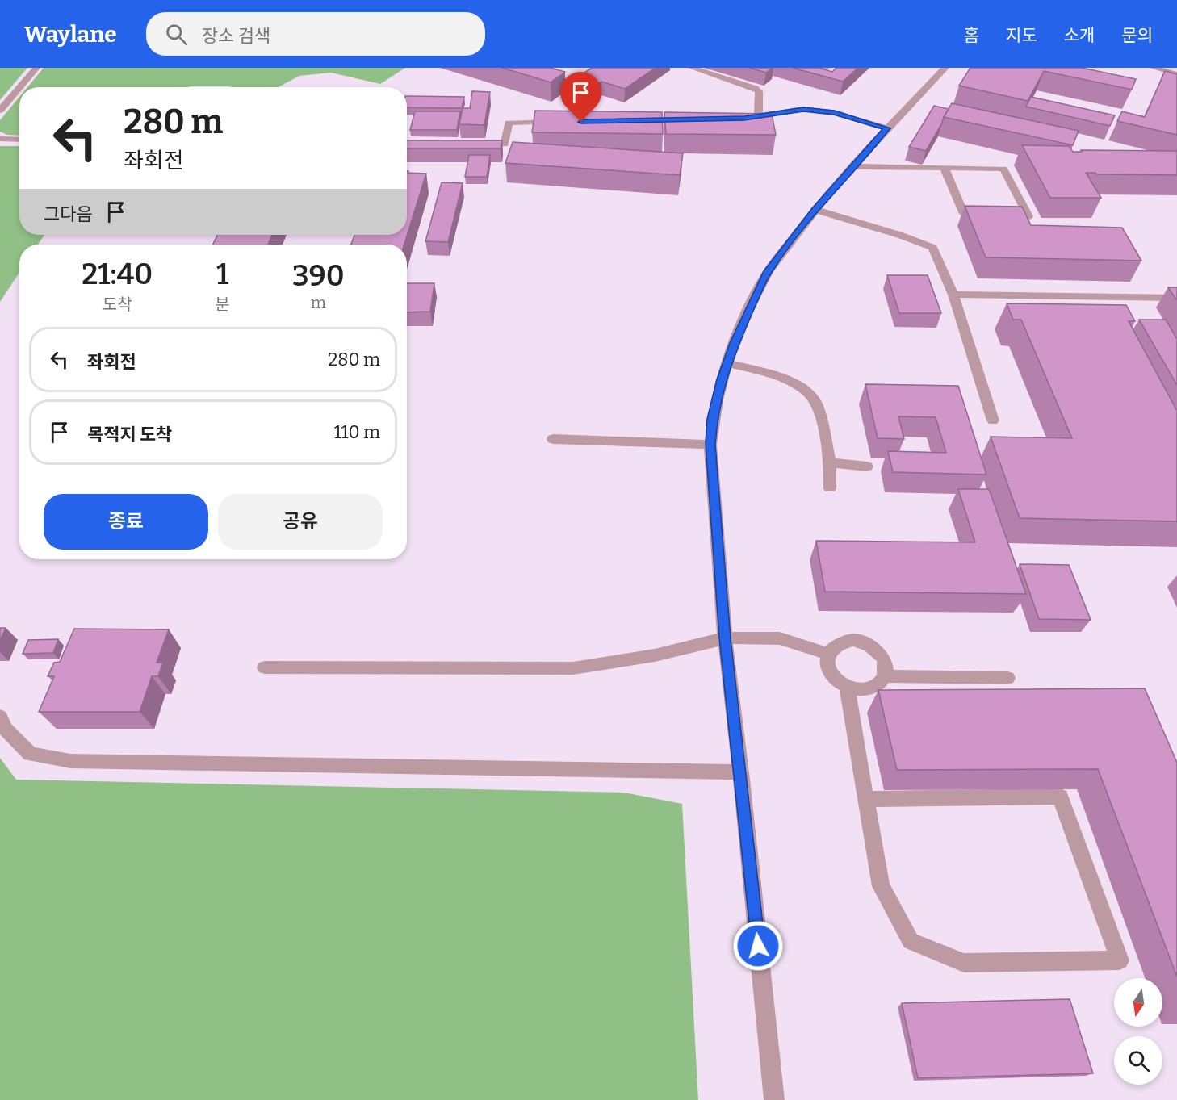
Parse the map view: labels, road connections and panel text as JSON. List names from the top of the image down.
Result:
{
  "north": "bottom",
  "page": {
    "header": "Waylane",
    "search": "장소 검색",
    "nav": [
      "홈",
      "지도",
      "소개",
      "문의"
    ],
    "turn": ["280 m", "좌회전"],
    "then": "그다음",
    "eta": [
      "21:40",
      "도착",
      "1",
      "분",
      "390",
      "m"
    ],
    "list": [
      {
        "name": "좌회전",
        "value": "280 m"
      },
      {
        "name": "목적지 도착",
        "value": "110 m"
      }
    ],
    "buttons": ["종료", "공유"]
  }
}
